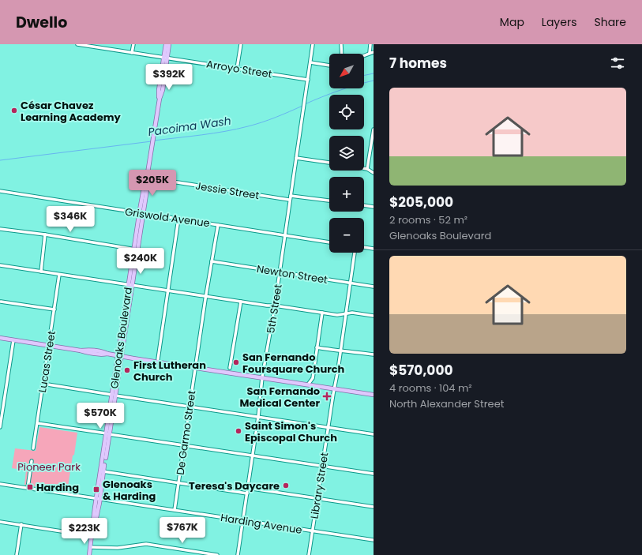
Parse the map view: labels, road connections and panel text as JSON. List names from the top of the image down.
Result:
{
  "streets": {
    "main road": ["Glenoaks Boulevard"],
    "street": [
      "Arroyo Street",
      "Jessie Street",
      "Griswold Avenue",
      "Newton Street",
      "5th Street",
      "Lucas Street",
      "De Garmo Street",
      "Library Street",
      "Harding Avenue"
    ]
  },
  "crossings": [
    ["Arroyo Street", "5th Street"],
    ["Arroyo Street", "Glenoaks Boulevard"],
    ["Jessie Street", "5th Street"],
    ["Jessie Street", "Glenoaks Boulevard"],
    ["Griswold Avenue", "5th Street"],
    ["Griswold Avenue", "Glenoaks Boulevard"],
    ["Griswold Avenue", "De Garmo Street"],
    ["Newton Street", "5th Street"],
    ["Newton Street", "De Garmo Street"],
    ["Newton Street", "Library Street"],
    ["5th Street", "Harding Avenue"],
    ["Glenoaks Boulevard", "Harding Avenue"],
    ["De Garmo Street", "Harding Avenue"],
    ["Library Street", "Harding Avenue"]
  ],
  "water": ["Pacoima Wash"],
  "parks": ["Pioneer Park"],
  "places": {
    "other": [
      "César Chavez Learning Academy",
      "San Fernando Foursquare Church",
      "First Lutheran Church",
      "Saint Simon's Episcopal Church",
      "Teresa's Daycare"
    ],
    "health": ["San Fernando Medical Center"],
    "transit": ["Harding", "Glenoaks & Harding"]
  },
  "north": "bottom left",
  "page": {
    "header": "Dwello",
    "nav": ["Map", "Layers", "Share"],
    "heading": "7 homes",
    "map_buttons": ["+", "−"],
    "price": [
      "$392K",
      "$205K",
      "$346K",
      "$240K",
      "$570K",
      "$767K",
      "$223K"
    ],
    "list": [
      {
        "name": "$205,000",
        "note": "2 rooms · 52 m² · Glenoaks Boulevard"
      },
      {
        "name": "$570,000",
        "note": "4 rooms · 104 m² · North Alexander Street"
      }
    ]
  }
}
